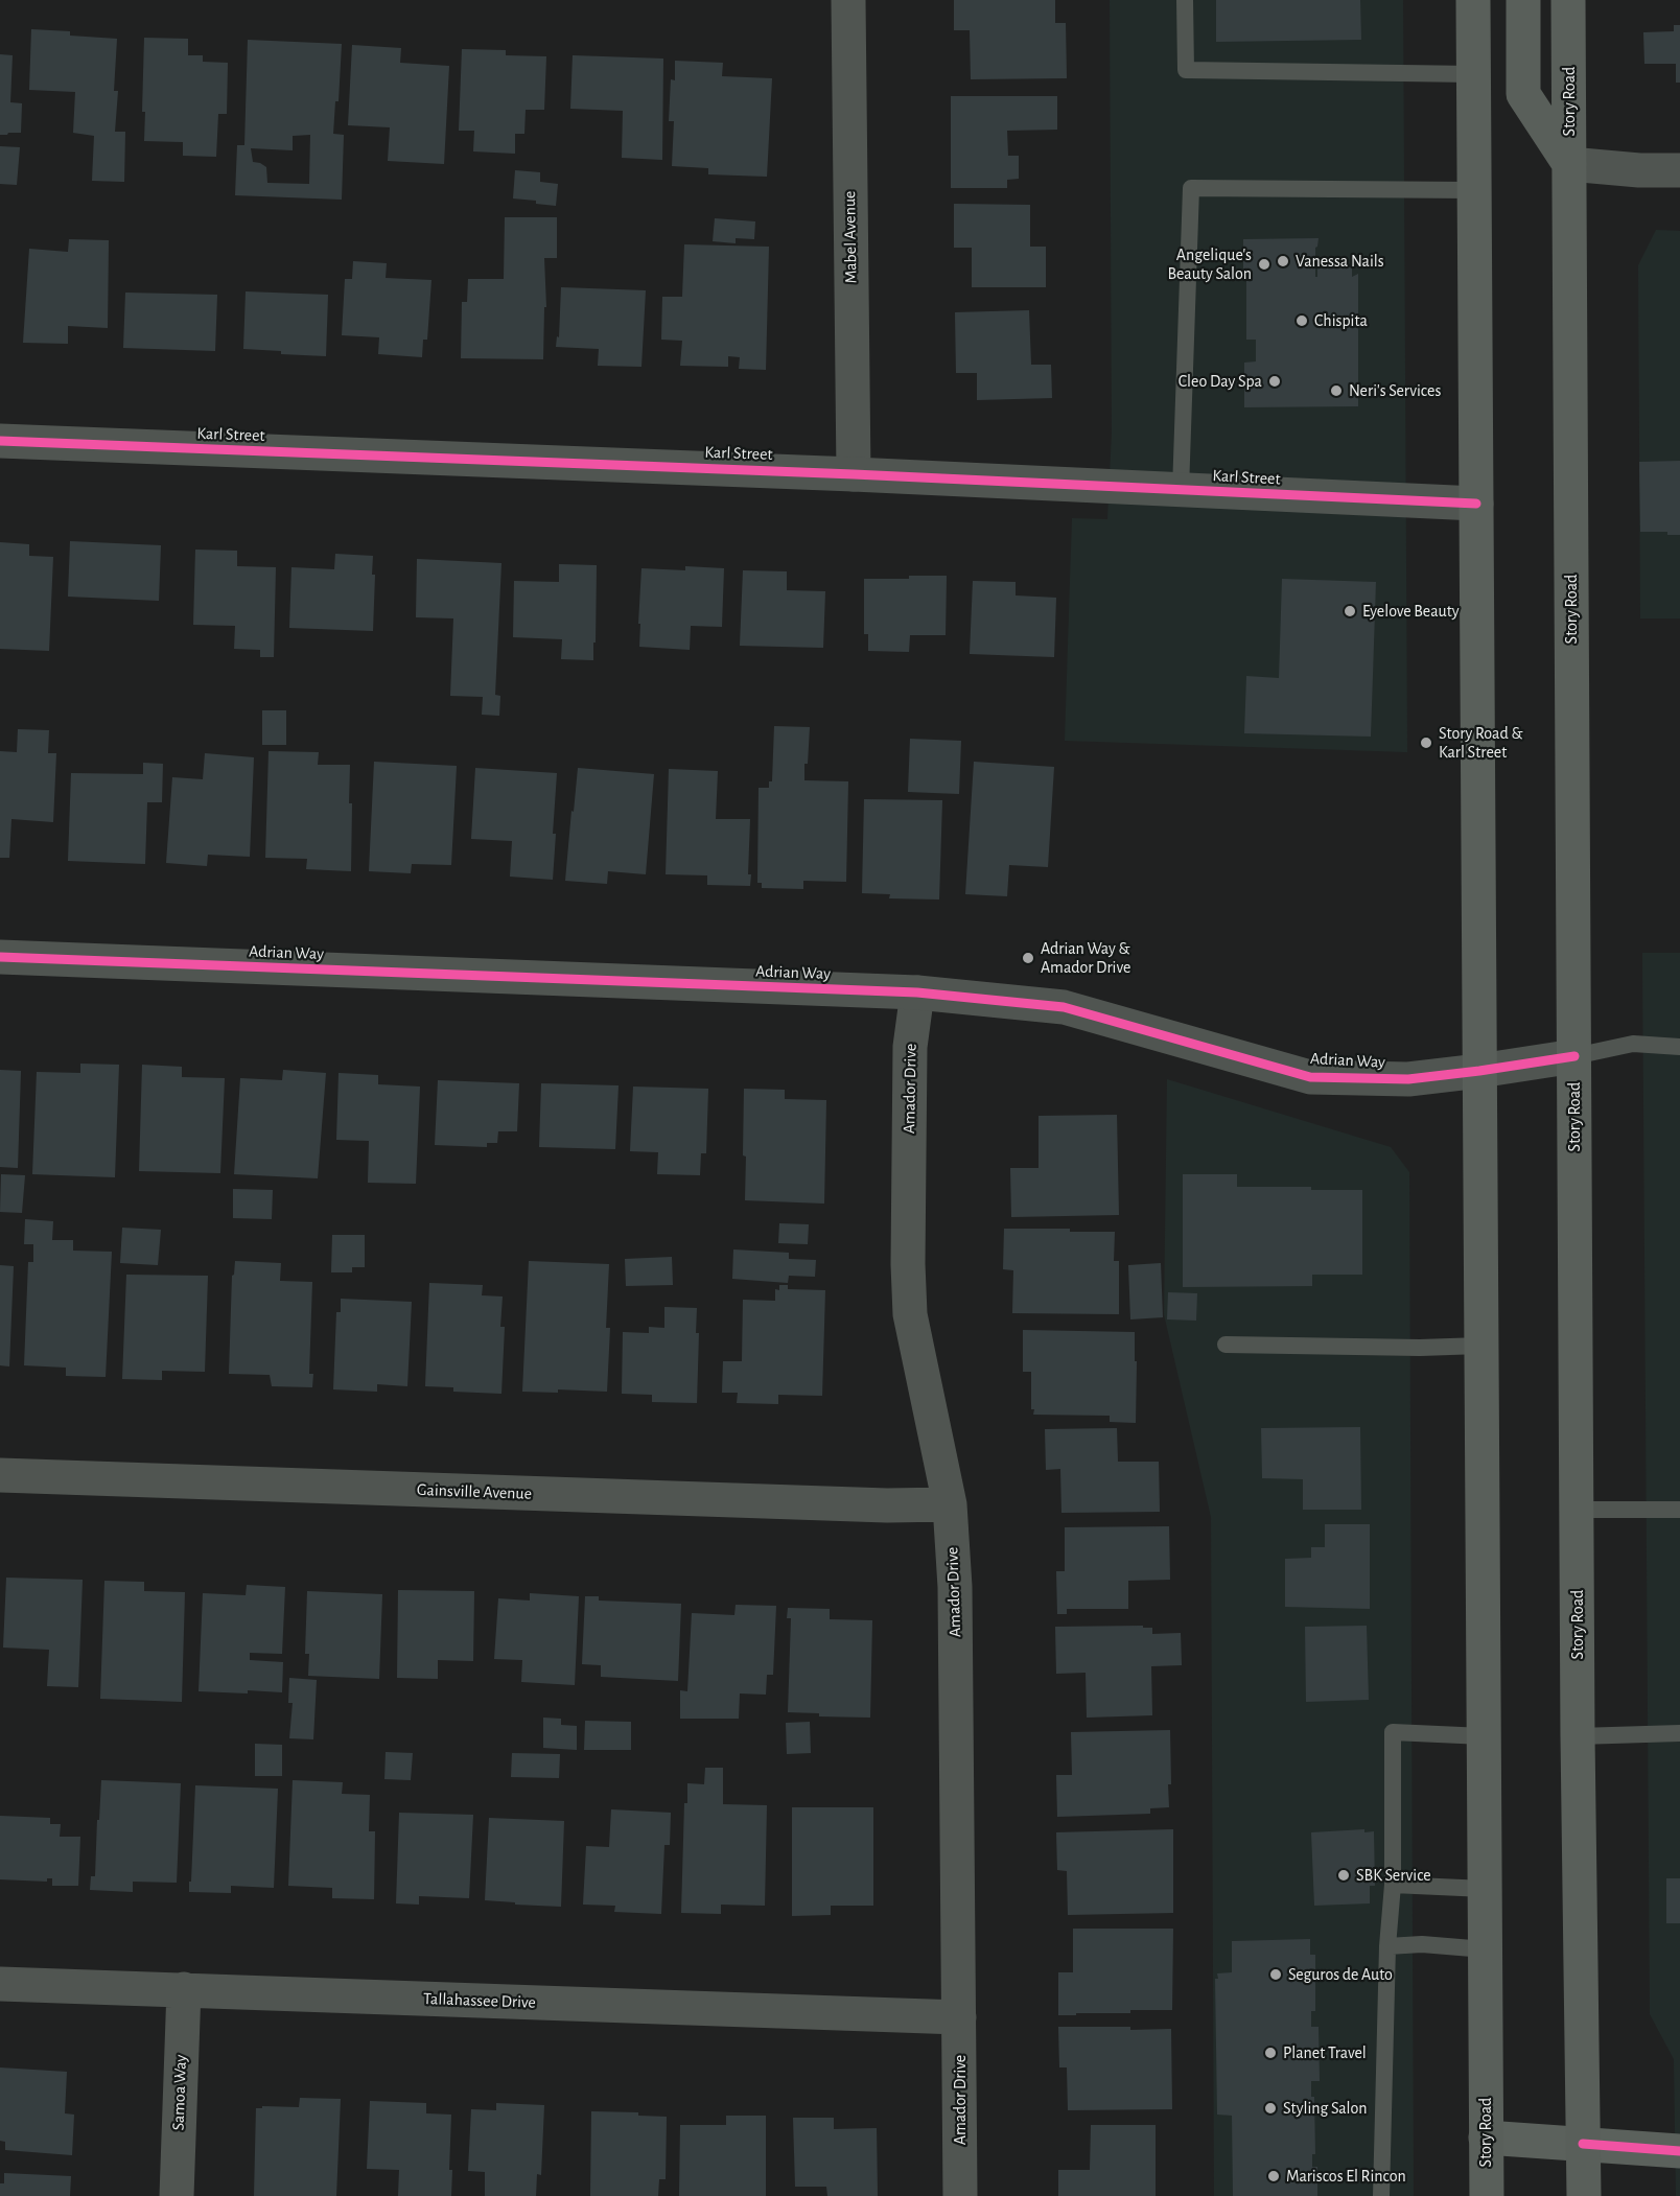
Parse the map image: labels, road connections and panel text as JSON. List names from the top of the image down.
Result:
{
  "streets": {
    "main road": ["Story Road"],
    "street": [
      "Mabel Avenue",
      "Karl Street",
      "Adrian Way",
      "Amador Drive",
      "Gainsville Avenue",
      "Tallahassee Drive",
      "Samoa Way"
    ]
  },
  "crossings": [
    ["Story Road", "Karl Street"],
    ["Story Road", "Adrian Way"],
    ["Mabel Avenue", "Karl Street"],
    ["Adrian Way", "Amador Drive"],
    ["Amador Drive", "Gainsville Avenue"],
    ["Amador Drive", "Tallahassee Drive"],
    ["Tallahassee Drive", "Samoa Way"]
  ],
  "places": [
    "Vanessa Nails",
    "Angelique's Beauty Salon",
    "Chispita",
    "Cleo Day Spa",
    "Neri's Services",
    "Eyelove Beauty",
    "Story Road & Karl Street",
    "Adrian Way & Amador Drive",
    "SBK Service",
    "Seguros de Auto",
    "Planet Travel",
    "Styling Salon",
    "Mariscos El Rincon"
  ]
}
